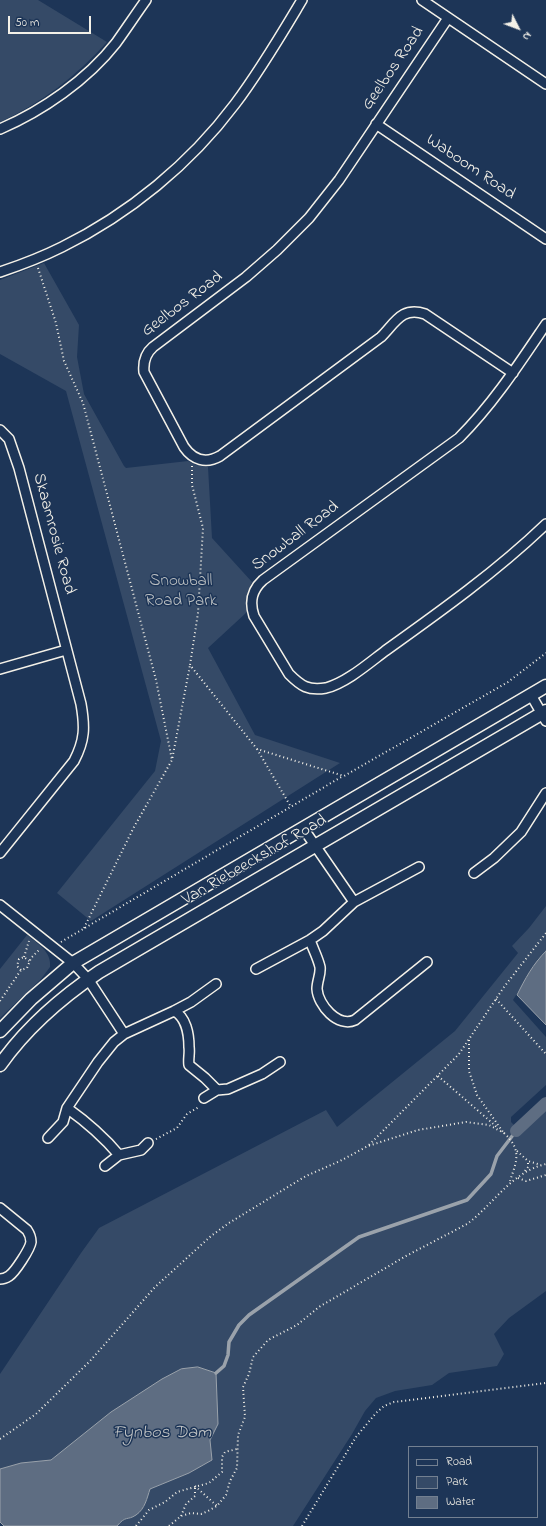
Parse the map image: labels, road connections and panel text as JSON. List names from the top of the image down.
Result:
{
  "streets": {
    "street": [
      "Geelbos Road",
      "Waboom Road",
      "Skaamrosie Road",
      "Snowball Road",
      "Van Riebeeckshof Road"
    ]
  },
  "crossings": [
    ["Geelbos Road", "Waboom Road"]
  ],
  "water": ["Fynbos Dam"],
  "parks": ["Snowball Road Park"],
  "legend": ["Road", "Park", "Water"],
  "scale_bar": "50 m",
  "north": "bottom right"
}
